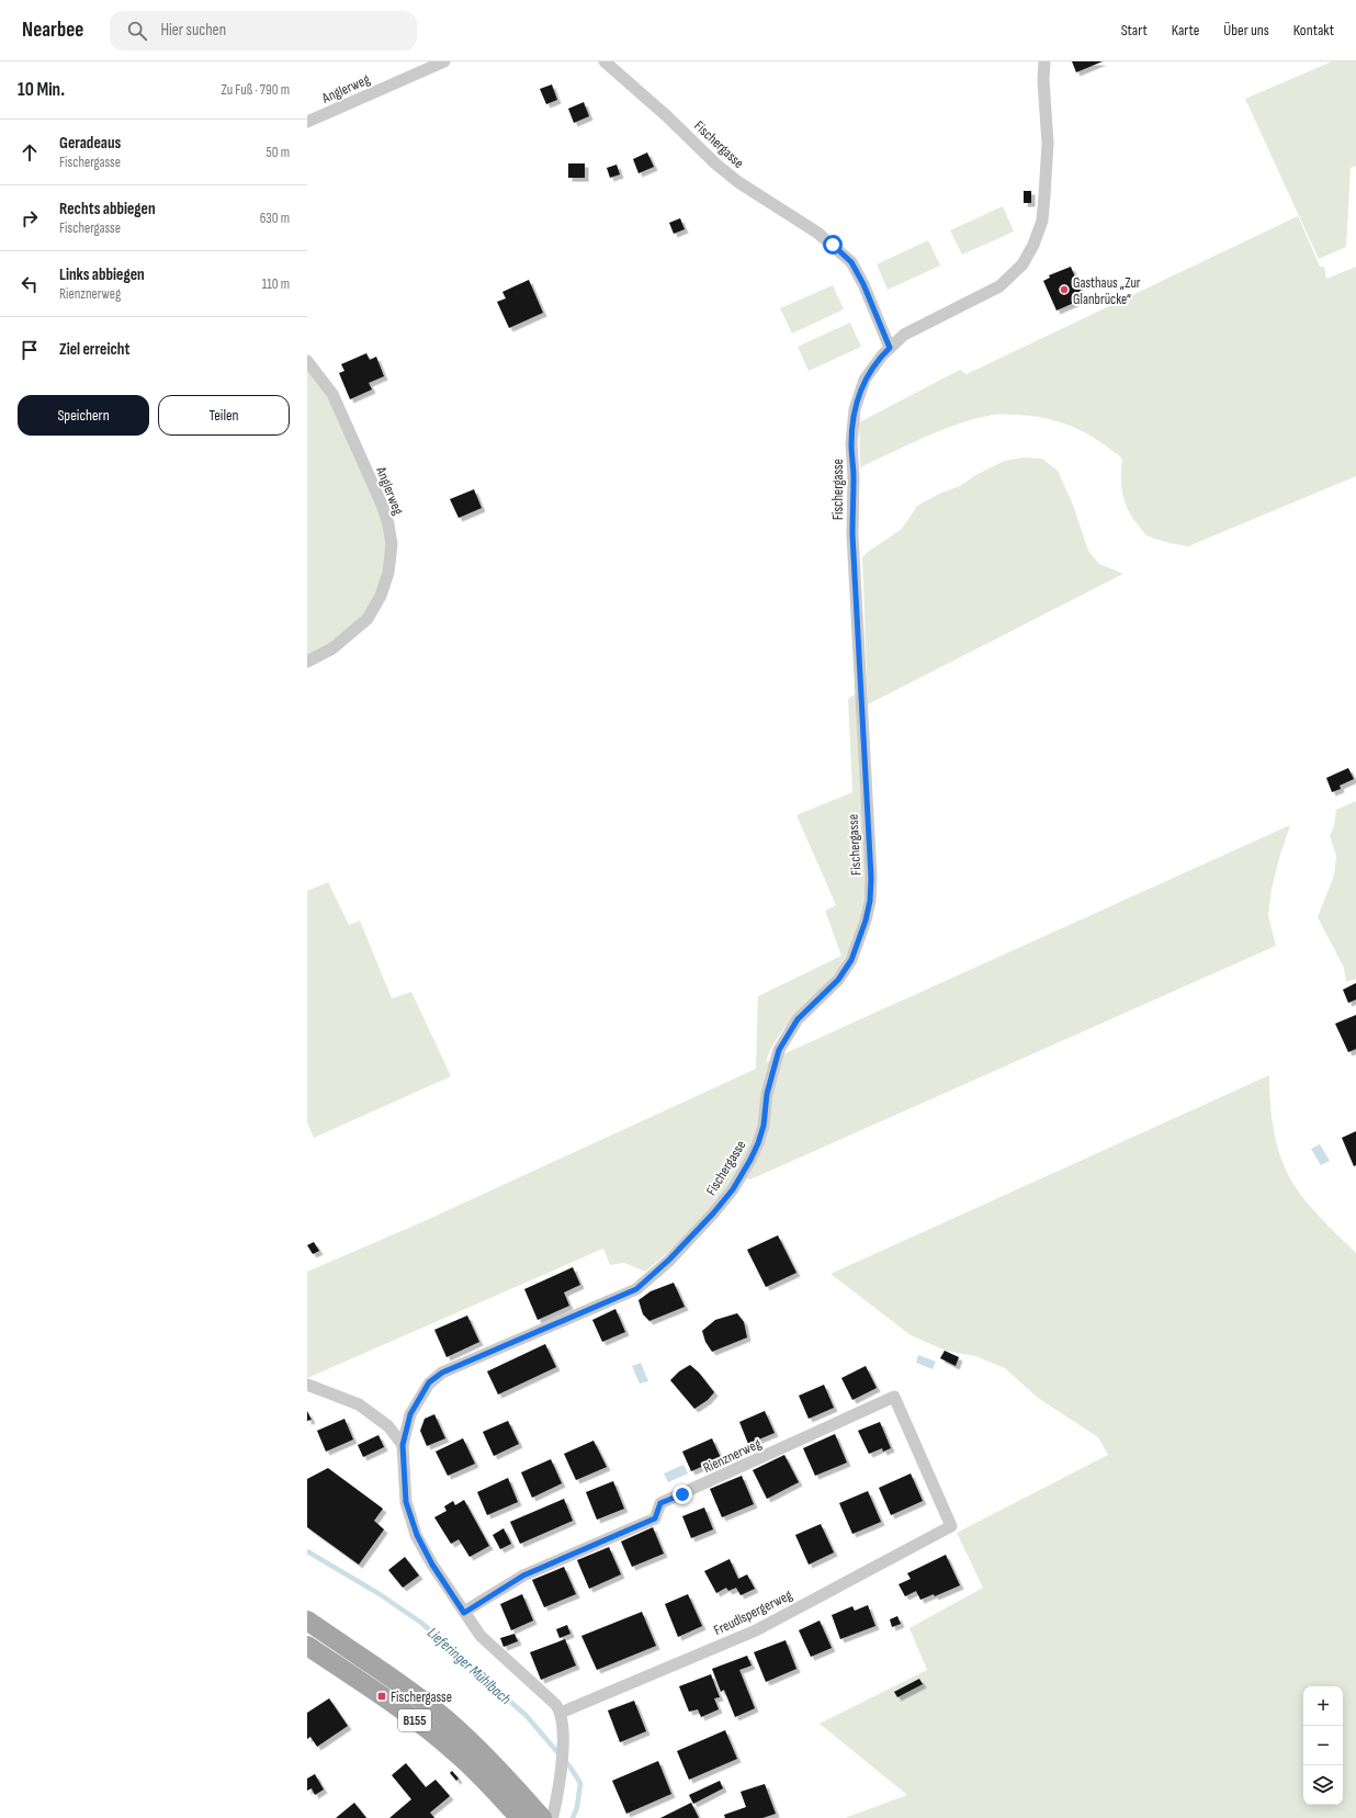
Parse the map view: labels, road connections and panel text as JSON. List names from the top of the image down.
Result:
{
  "streets": {
    "main road": ["B155"],
    "street": [
      "Anglerweg",
      "Fischergasse",
      "Rienznerweg",
      "Freudlspergerweg"
    ]
  },
  "crossings": [
    ["Fischergasse", "Rienznerweg"],
    ["Fischergasse", "Freudlspergerweg"],
    ["Rienznerweg", "Freudlspergerweg"]
  ],
  "water": ["Lieferinger Mühlbach"],
  "places": {
    "other": ["Gasthaus „Zur Glanbrücke“"],
    "transit": ["Fischergasse"]
  },
  "page": {
    "header": "Nearbee",
    "search": "Hier suchen",
    "nav": [
      "Start",
      "Karte",
      "Über uns",
      "Kontakt"
    ],
    "heading": ["10 Min.", "Zu Fuß · 790 m"],
    "list": [
      ["Geradeaus", "Fischergasse", "50 m"],
      ["Rechts abbiegen", "Fischergasse", "630 m"],
      ["Links abbiegen", "Rienznerweg", "110 m"],
      "Ziel erreicht"
    ],
    "buttons": ["Speichern", "Teilen"],
    "map_buttons": ["+", "−"]
  }
}
